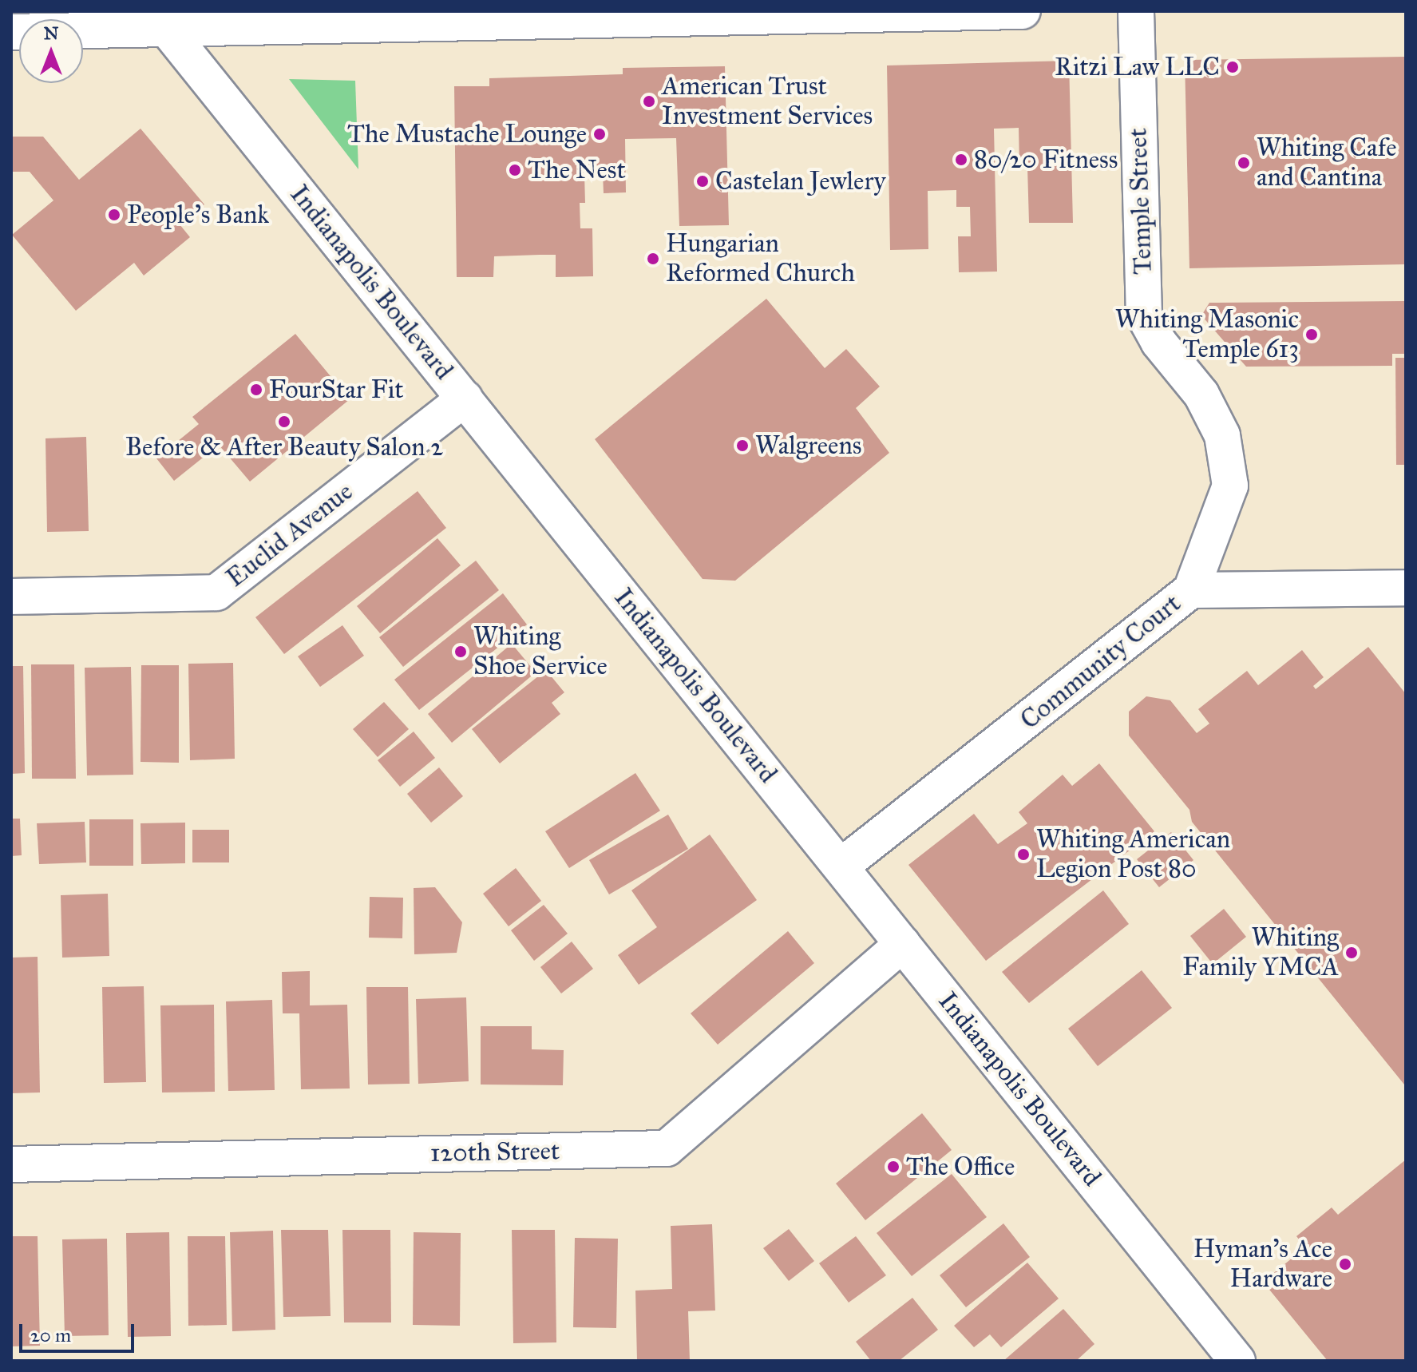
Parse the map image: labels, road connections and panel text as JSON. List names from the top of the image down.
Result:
{
  "streets": {
    "street": [
      "Temple Street",
      "Indianapolis Boulevard",
      "Euclid Avenue",
      "Community Court",
      "120th Street"
    ]
  },
  "crossings": [
    ["Temple Street", "Community Court"],
    ["Indianapolis Boulevard", "Euclid Avenue"],
    ["Indianapolis Boulevard", "Community Court"],
    ["Indianapolis Boulevard", "120th Street"]
  ],
  "places": [
    "Ritzi Law LLC",
    "American Trust Investment Services",
    "The Mustache Lounge",
    "80/20 Fitness",
    "Whiting Cafe and Cantina",
    "The Nest",
    "Castelan Jewlery",
    "People's Bank",
    "Hungarian Reformed Church",
    "Whiting Masonic Temple 613",
    "FourStar Fit",
    "Before & After Beauty Salon 2",
    "Walgreens",
    "Whiting Shoe Service",
    "Whiting American Legion Post 80",
    "Whiting Family YMCA",
    "The Office",
    "Hyman's Ace Hardware"
  ],
  "scale_bar": "20 m",
  "north": "top"
}
